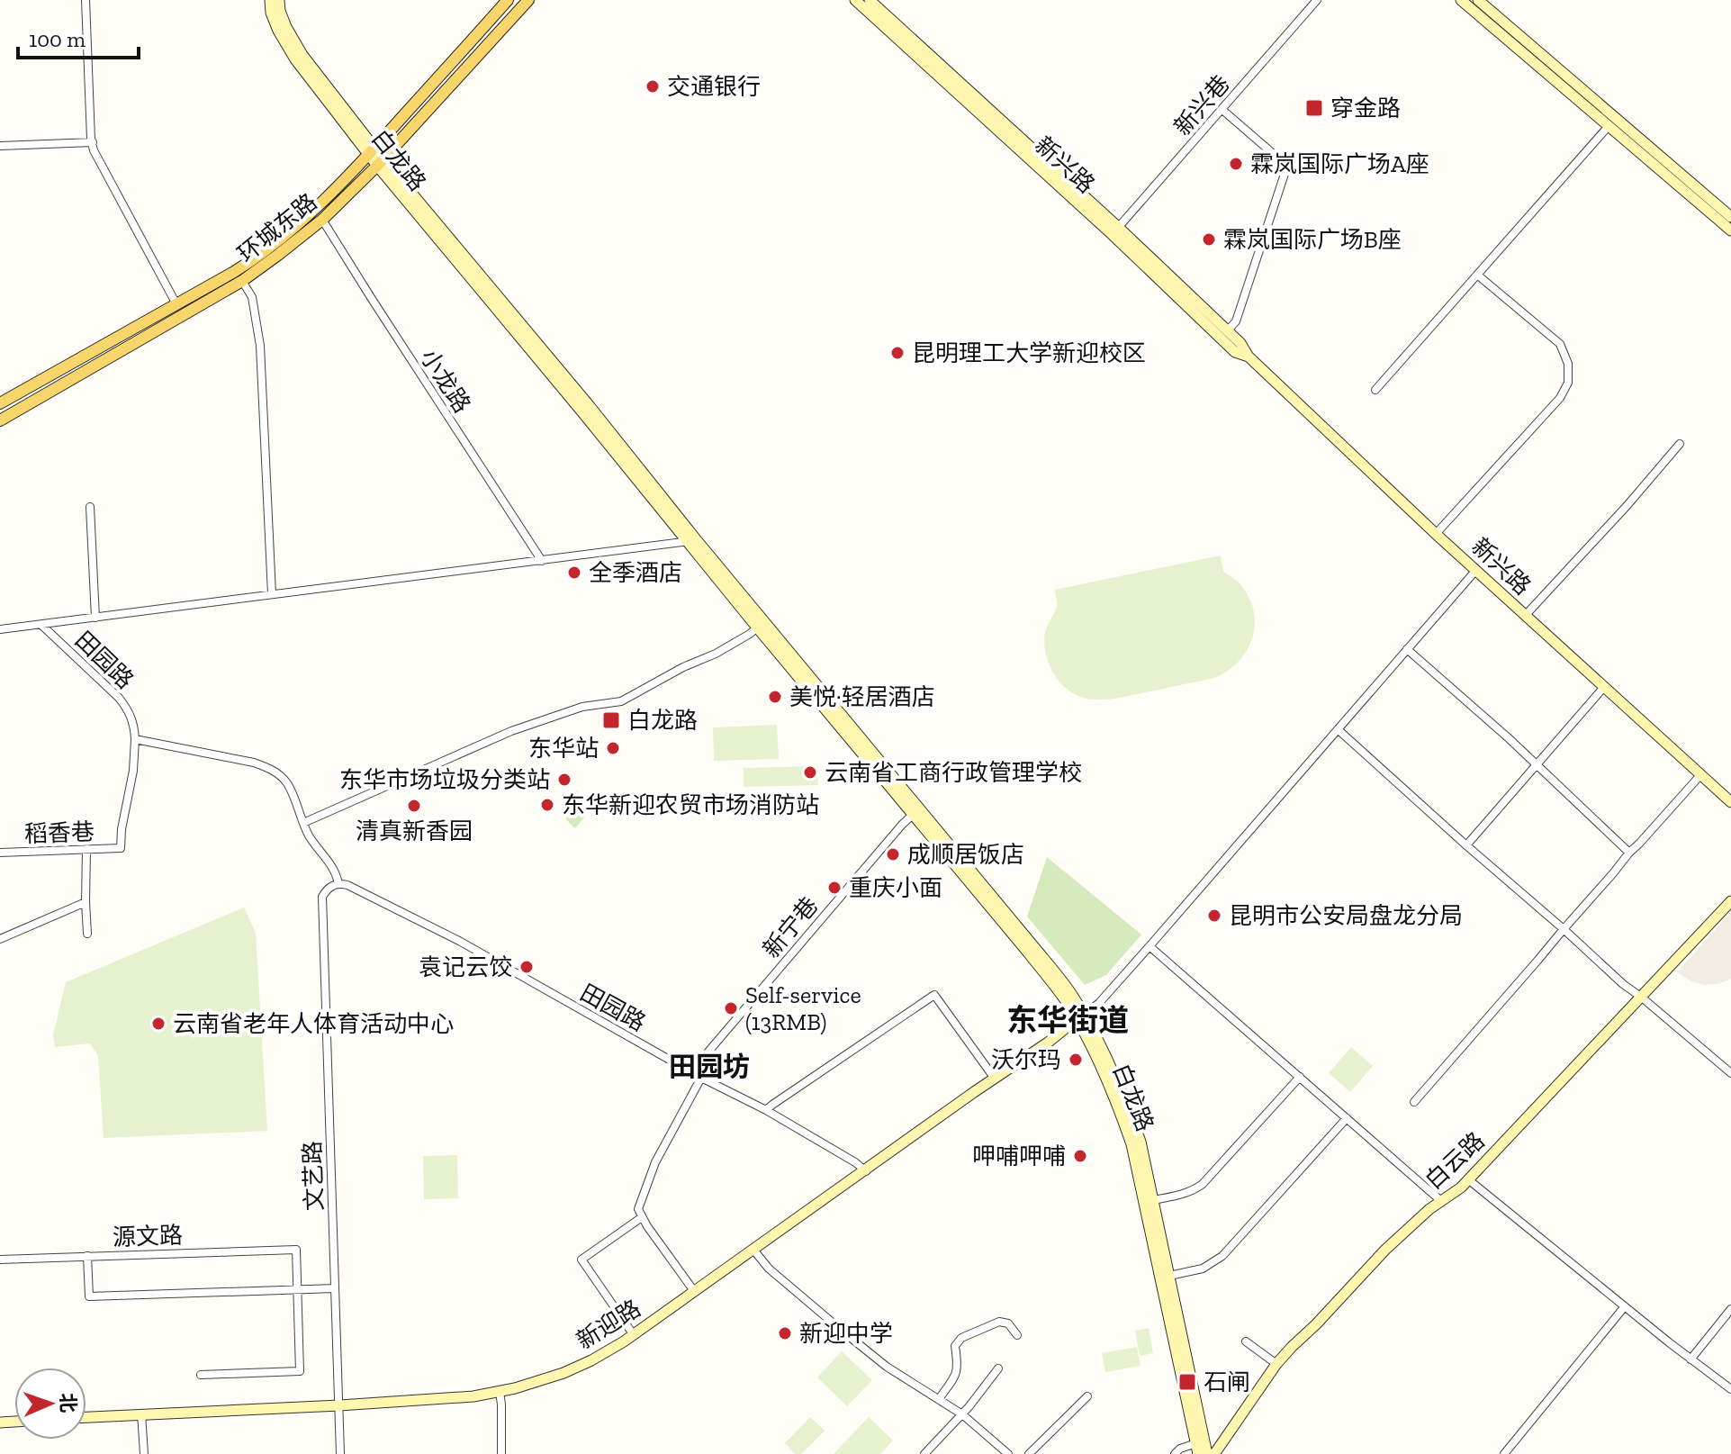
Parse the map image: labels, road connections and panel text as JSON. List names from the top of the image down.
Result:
{
  "streets": {
    "main road": ["环城东路"],
    "street": [
      "新兴巷",
      "白龙路",
      "新兴路",
      "小龙路",
      "田园路",
      "稻香巷",
      "新宁巷",
      "白云路",
      "文艺路",
      "源文路",
      "新迎路"
    ]
  },
  "crossings": [
    ["新兴巷", "新兴路"],
    ["白龙路", "环城东路"],
    ["白龙路", "新宁巷"],
    ["白龙路", "新迎路"],
    ["环城东路", "小龙路"],
    ["田园路", "稻香巷"],
    ["田园路", "新宁巷"],
    ["田园路", "文艺路"],
    ["田园路", "新迎路"],
    ["文艺路", "新迎路"]
  ],
  "districts": ["东华街道", "田园坊"],
  "places": {
    "other": [
      "交通银行",
      "霖岚国际广场A座",
      "霖岚国际广场B座",
      "昆明理工大学新迎校区",
      "全季酒店",
      "美悦·轻居酒店",
      "东华站",
      "云南省工商行政管理学校",
      "东华市场垃圾分类站",
      "东华新迎农贸市场消防站",
      "清真新香园",
      "成顺居饭店",
      "重庆小面",
      "昆明市公安局盘龙分局",
      "袁记云饺",
      "Self-service (13RMB)",
      "云南省老年人体育活动中心",
      "沃尔玛",
      "呷哺呷哺",
      "新迎中学"
    ],
    "transit": ["穿金路", "白龙路", "石闸"]
  },
  "scale_bar": "100 m",
  "north": "right"
}
